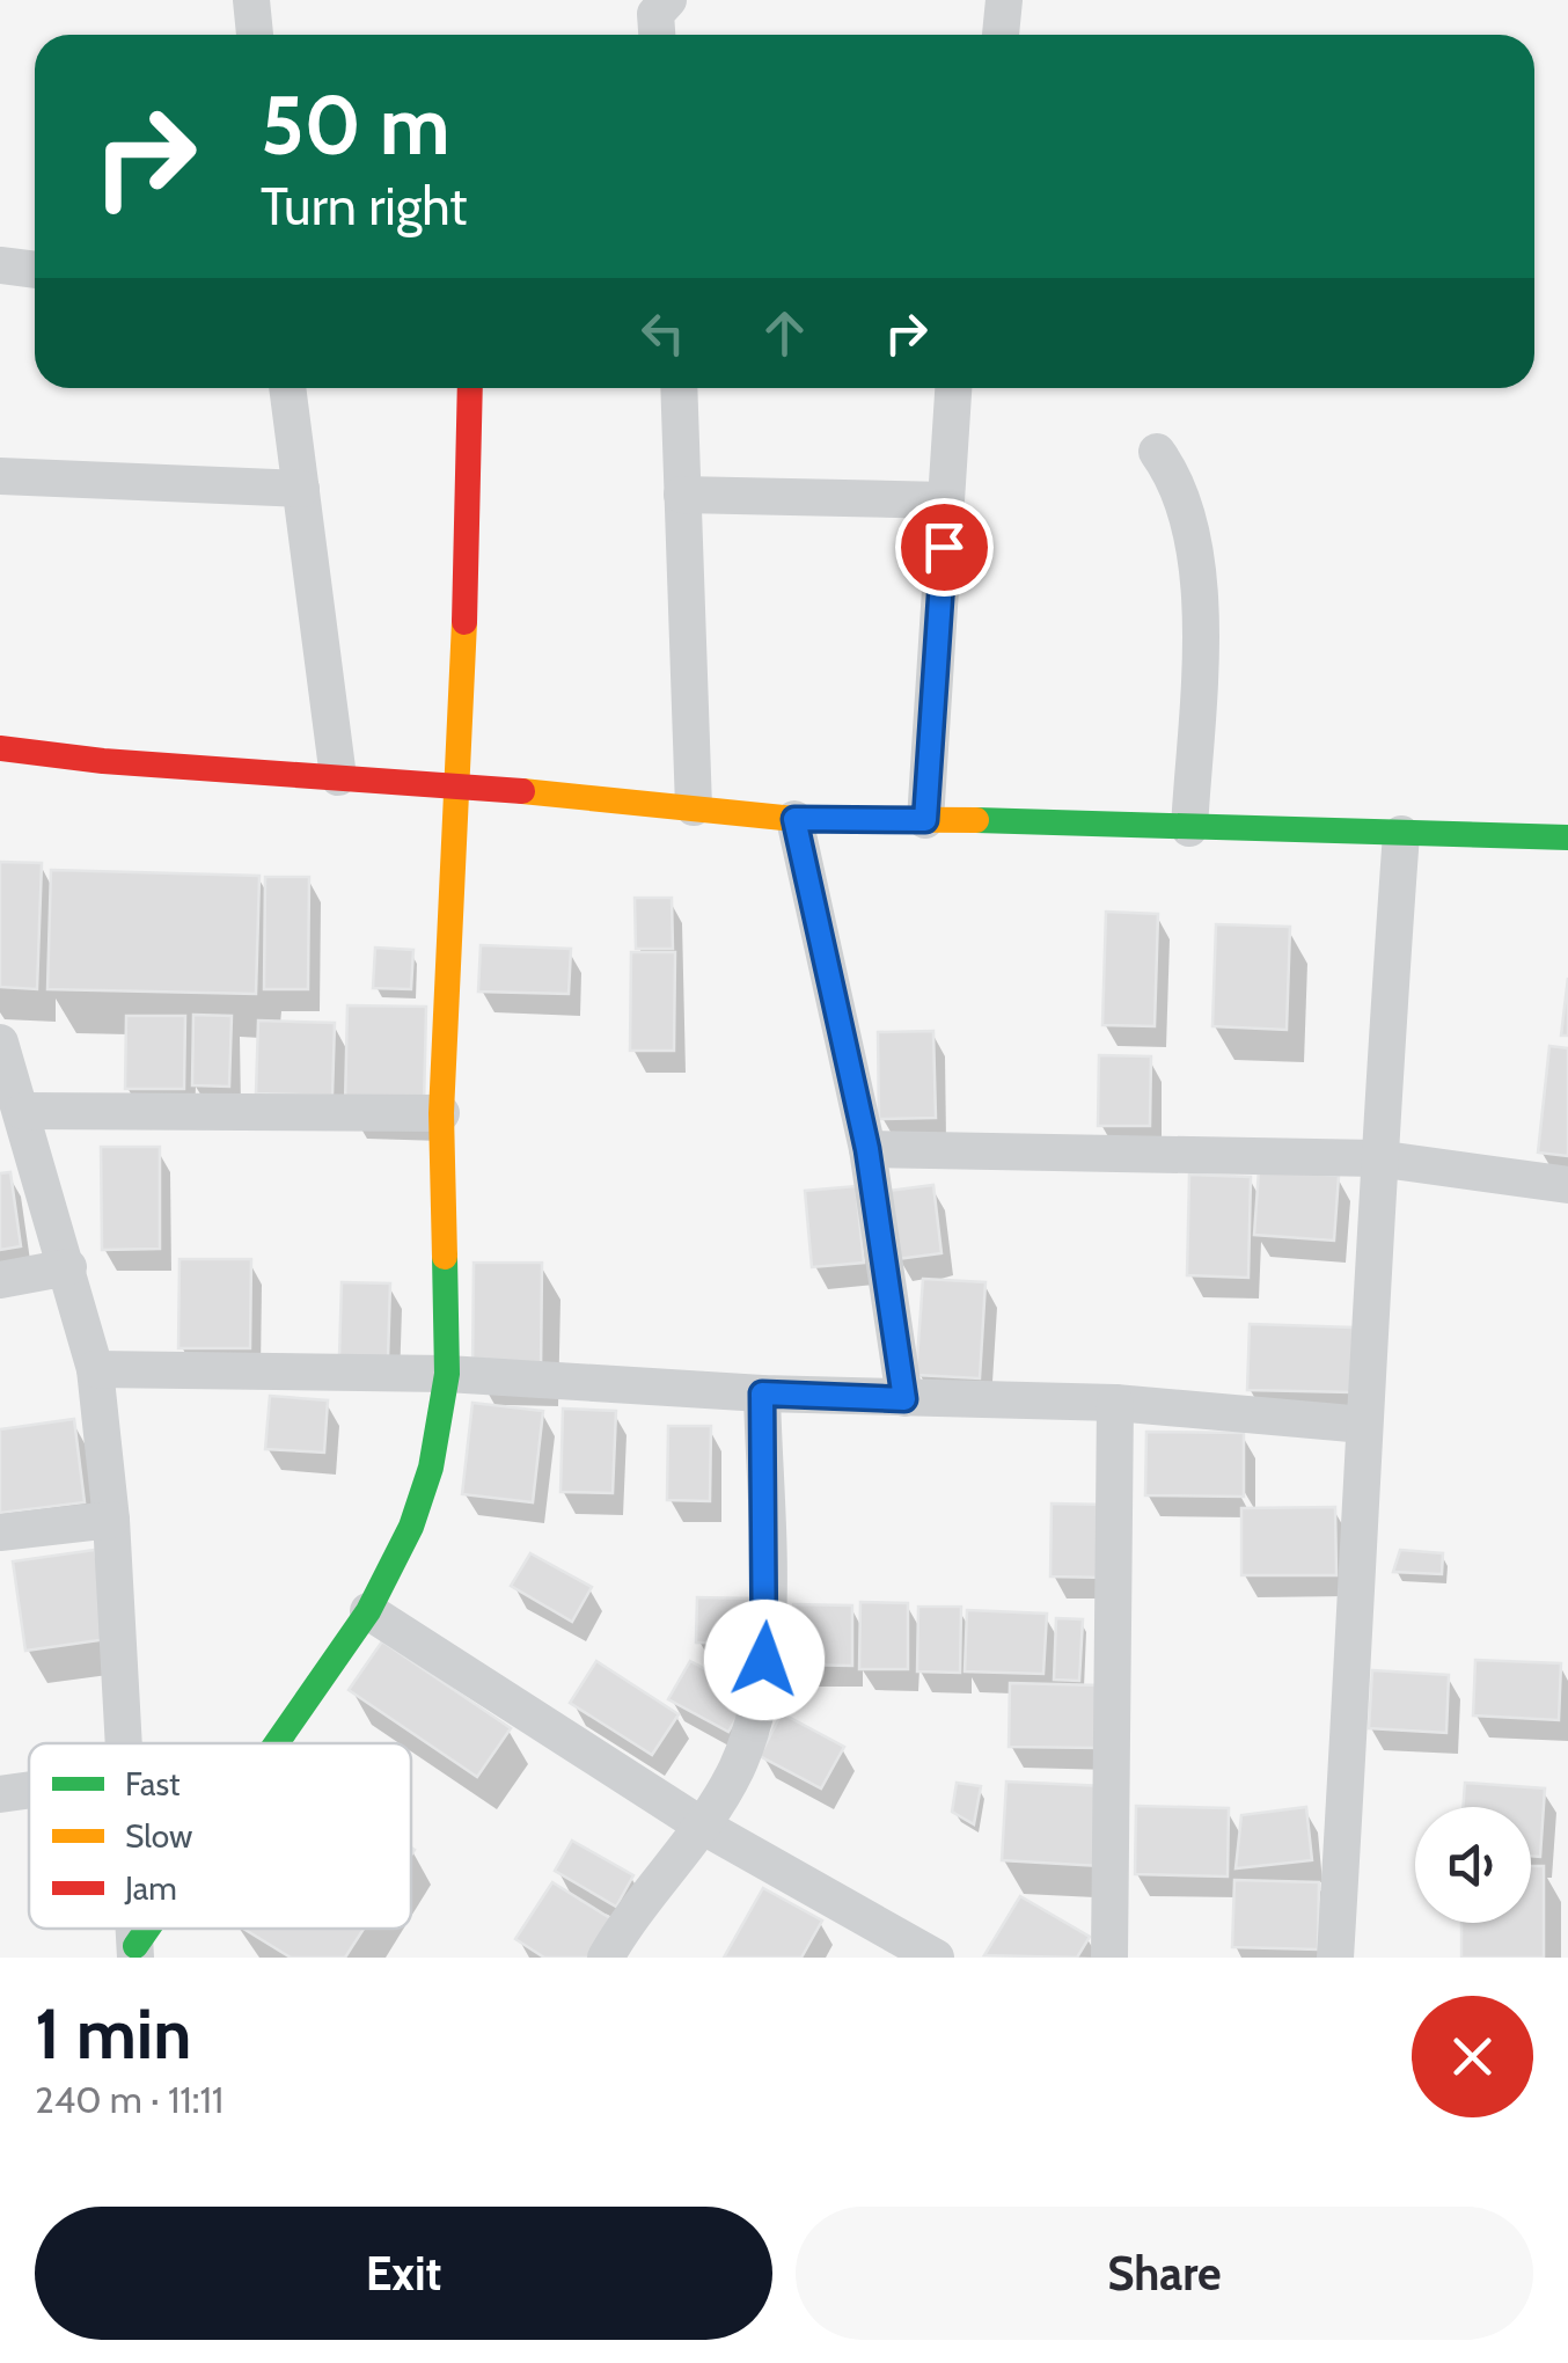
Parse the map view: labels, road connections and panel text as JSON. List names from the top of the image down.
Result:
{
  "legend": ["Fast", "Slow", "Jam"],
  "page": {
    "turn": ["50 m", "Turn right"],
    "heading": ["1 min", "240 m · 11:11"],
    "buttons": ["Exit", "Share"]
  }
}
